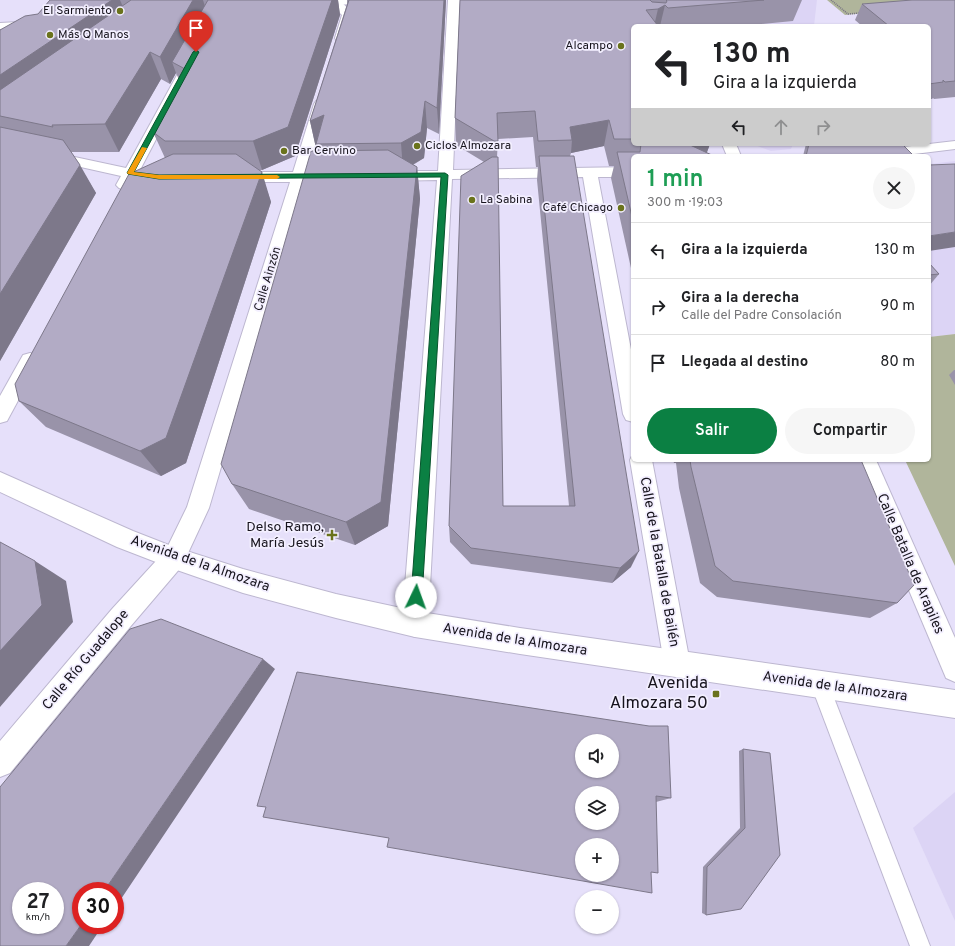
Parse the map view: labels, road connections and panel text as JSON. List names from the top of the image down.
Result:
{
  "streets": {
    "street": [
      "Calle Ainzón",
      "Calle de la Batalla de Bailén",
      "Avenida de la Almozara",
      "Calle Batalla de Arapiles",
      "Calle Río Guadalope"
    ]
  },
  "crossings": [
    ["Calle Ainzón", "Avenida de la Almozara"],
    ["Calle Ainzón", "Calle Río Guadalope"],
    ["Calle de la Batalla de Bailén", "Avenida de la Almozara"],
    ["Avenida de la Almozara", "Calle Río Guadalope"]
  ],
  "places": {
    "other": [
      "El Sarmiento",
      "Más Q Manos",
      "Alcampo",
      "Ciclos Almozara",
      "Bar Cervino",
      "La Sabina",
      "Café Chicago"
    ],
    "health": ["Delso Ramo, María Jesús"],
    "transit": ["Avenida Almozara 50"]
  },
  "page": {
    "turn": ["130 m", "Gira a la izquierda"],
    "heading": ["1 min", "300 m · 19:03"],
    "list": [
      {
        "name": "Gira a la izquierda",
        "value": "130 m"
      },
      {
        "name": "Gira a la derecha",
        "note": "Calle del Padre Consolación",
        "value": "90 m"
      },
      {
        "name": "Llegada al destino",
        "value": "80 m"
      }
    ],
    "buttons": ["Salir", "Compartir"],
    "map_buttons": ["+", "−"],
    "speed": "27 km/h",
    "limit": "30"
  }
}
